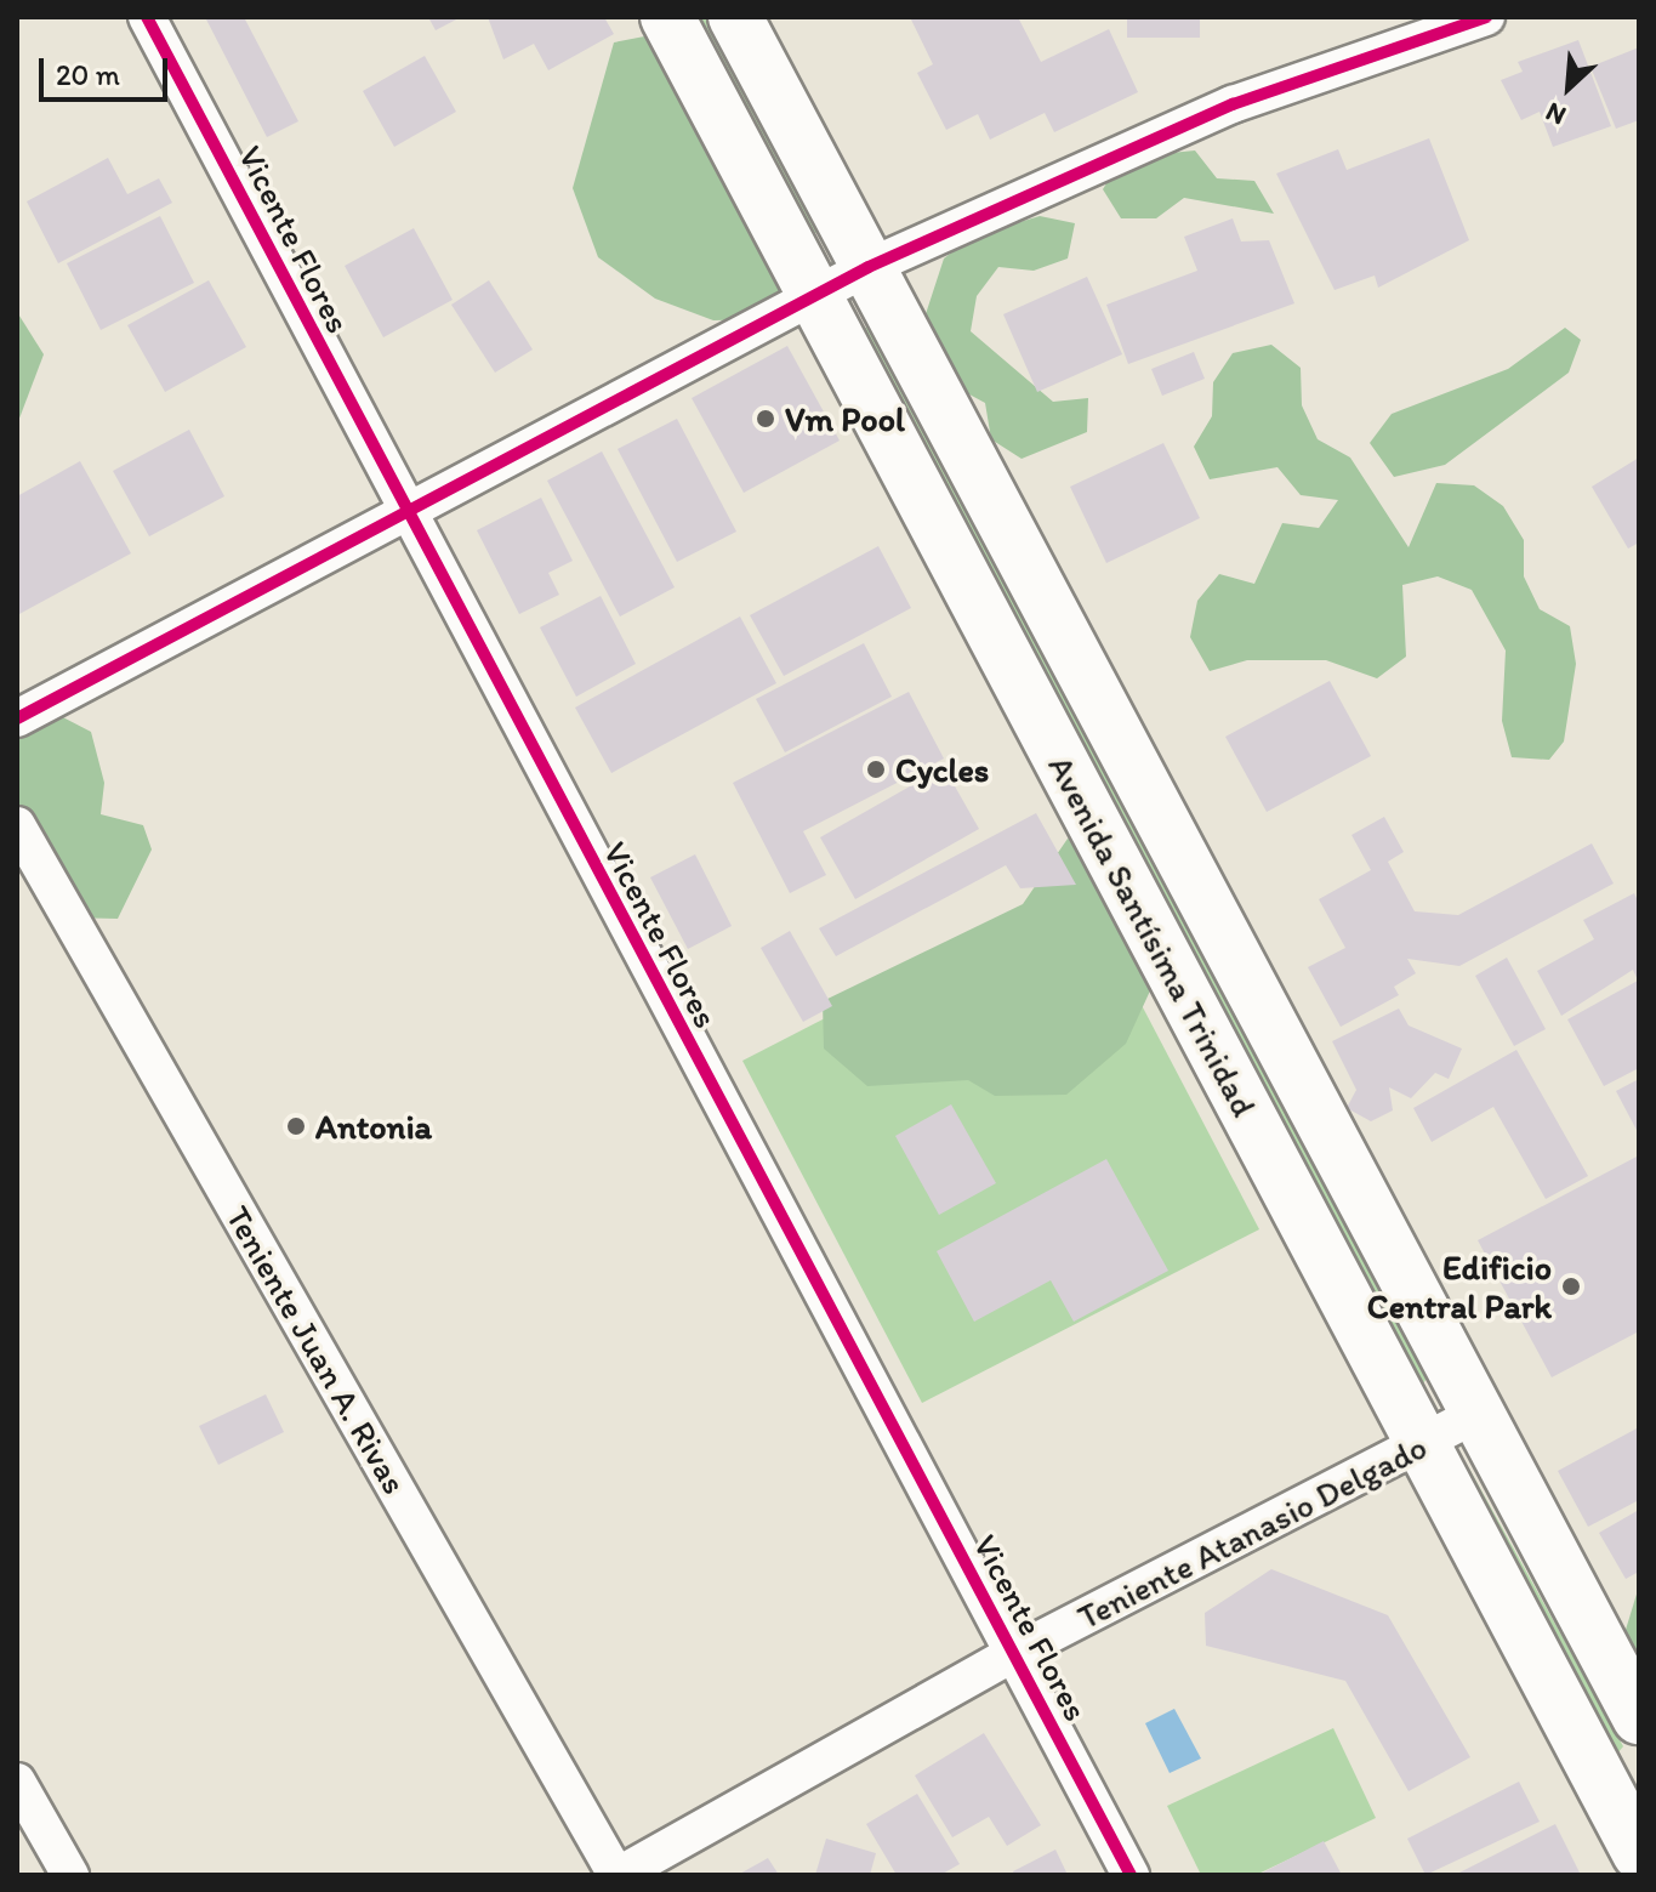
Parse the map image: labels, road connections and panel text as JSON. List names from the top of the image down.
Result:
{
  "streets": {
    "main road": ["Avenida Santísima Trinidad"],
    "street": ["Vicente Flores", "Teniente Juan A. Rivas", "Teniente Atanasio Delgado"]
  },
  "crossings": [
    ["Vicente Flores", "Teniente Atanasio Delgado"],
    ["Avenida Santísima Trinidad", "Teniente Atanasio Delgado"],
    ["Teniente Juan A. Rivas", "Teniente Atanasio Delgado"]
  ],
  "places": [
    "Vm Pool",
    "Cycles",
    "Antonia",
    "Edificio Central Park"
  ],
  "scale_bar": "20 m",
  "north": "bottom left"
}
